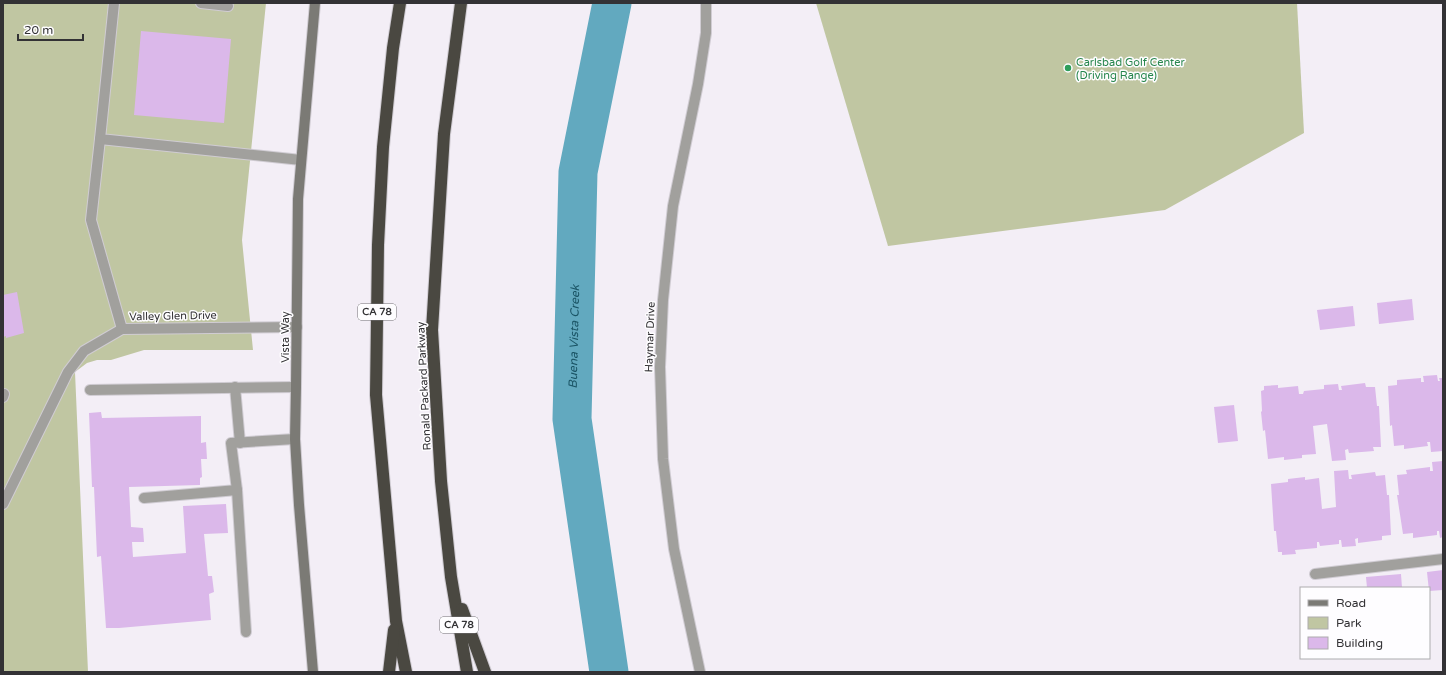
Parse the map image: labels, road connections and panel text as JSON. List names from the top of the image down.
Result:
{
  "streets": {
    "highway": ["CA 78", "Ronald Packard Parkway"],
    "main road": ["Vista Way"],
    "street": ["Valley Glen Drive", "Haymar Drive"]
  },
  "crossings": [
    ["Valley Glen Drive", "Vista Way"]
  ],
  "water": ["Buena Vista Creek"],
  "places": ["Carlsbad Golf Center (Driving Range)"],
  "legend": ["Road", "Park", "Building"],
  "scale_bar": "20 m"
}
